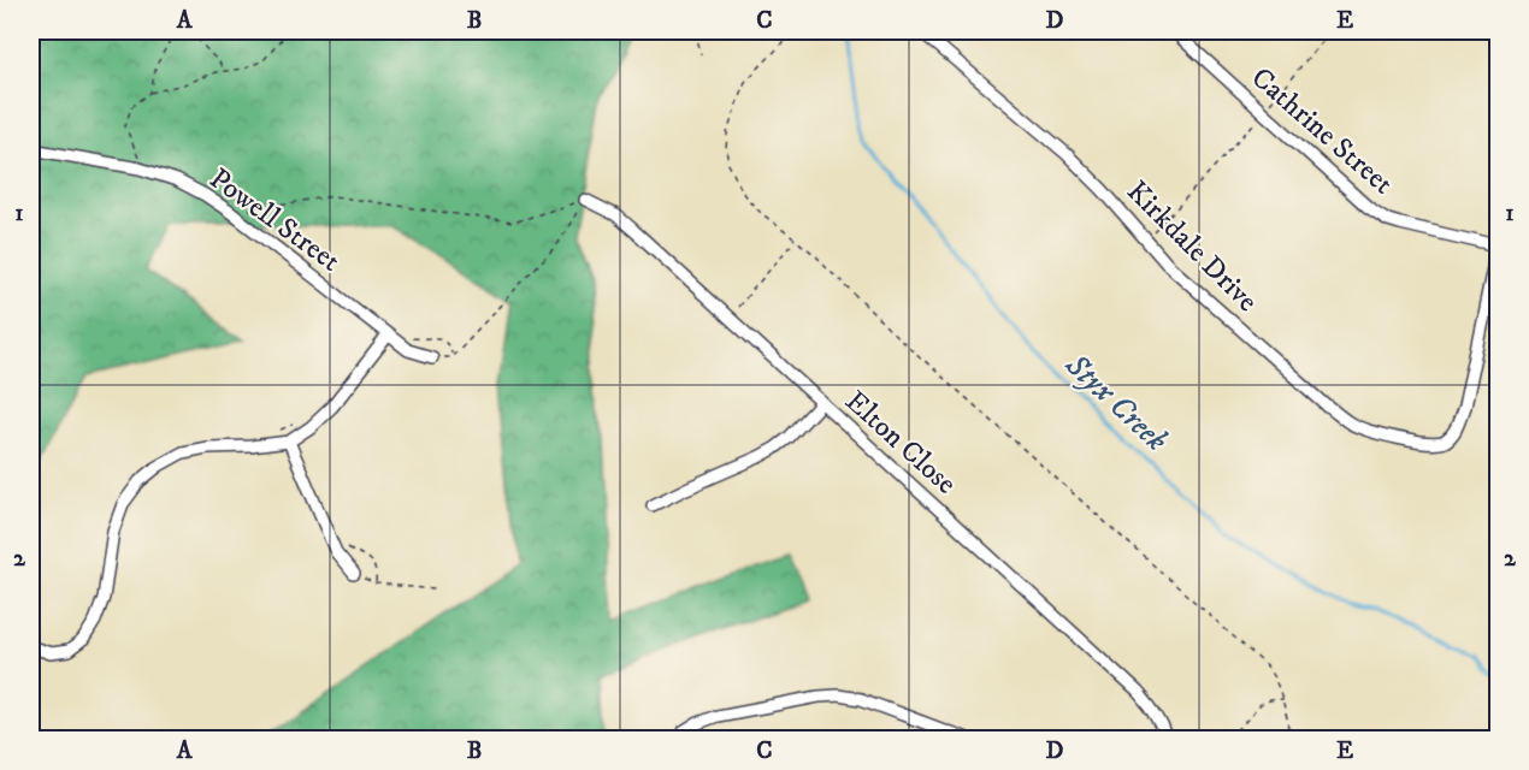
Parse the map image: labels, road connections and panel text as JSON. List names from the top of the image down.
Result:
{
  "streets": {
    "street": [
      "Cathrine Street",
      "Powell Street",
      "Kirkdale Drive",
      "Elton Close"
    ]
  },
  "crossings": [
    ["Cathrine Street", "Kirkdale Drive"]
  ],
  "water": ["Styx Creek"],
  "grid": {
    "columns": [
      "A",
      "B",
      "C",
      "D",
      "E"
    ],
    "rows": ["1", "2"]
  }
}
